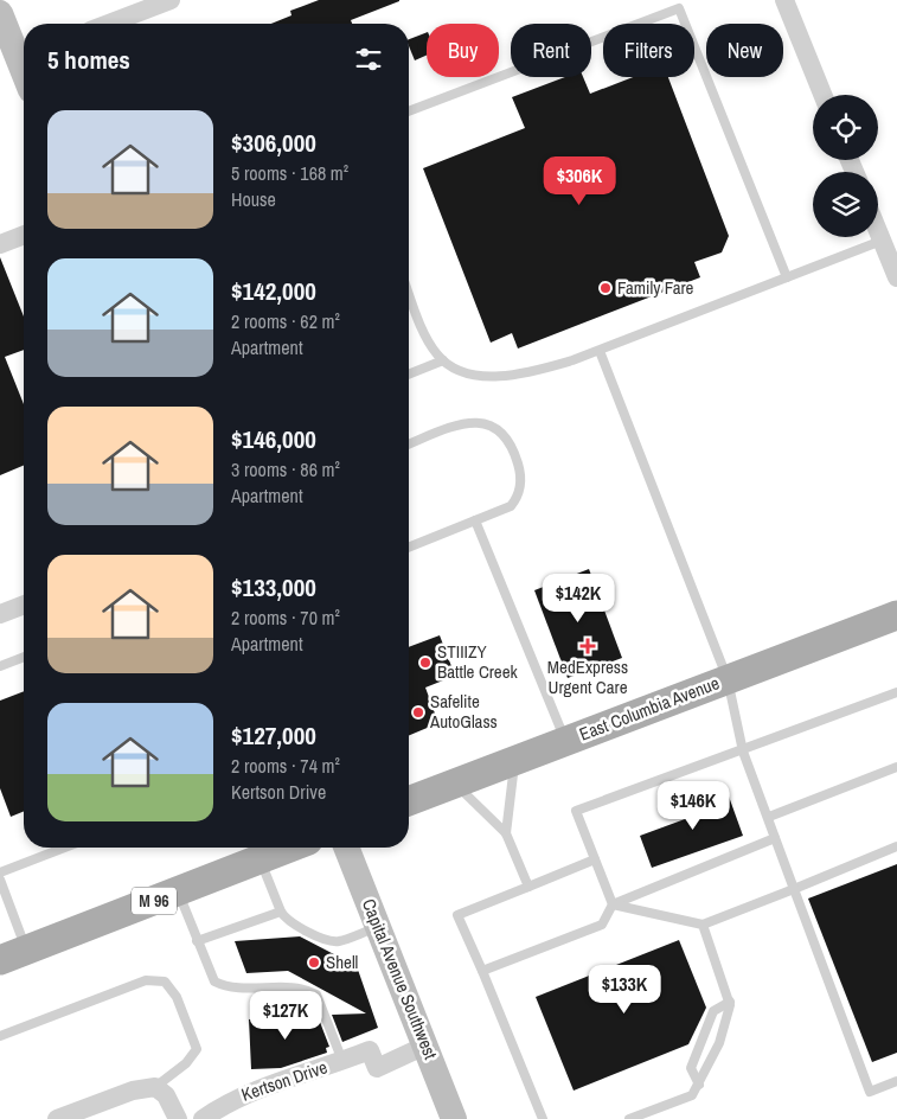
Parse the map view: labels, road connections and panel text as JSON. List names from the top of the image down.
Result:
{
  "streets": {
    "main road": ["East Columbia Avenue", "M 96", "Capital Avenue Southwest"],
    "street": ["Kertson Drive"]
  },
  "crossings": [
    ["Capital Avenue Southwest", "Kertson Drive"]
  ],
  "places": {
    "other": [
      "Family Fare",
      "STIIIZY Battle Creek",
      "Safelite AutoGlass",
      "Shell"
    ],
    "health": ["MedExpress Urgent Care"]
  },
  "page": {
    "chip": [
      "Buy",
      "Rent",
      "Filters",
      "New"
    ],
    "heading": "5 homes",
    "list": [
      {
        "name": "$306,000",
        "note": "5 rooms · 168 m² · House"
      },
      {
        "name": "$142,000",
        "note": "2 rooms · 62 m² · Apartment"
      },
      {
        "name": "$146,000",
        "note": "3 rooms · 86 m² · Apartment"
      },
      {
        "name": "$133,000",
        "note": "2 rooms · 70 m² · Apartment"
      },
      {
        "name": "$127,000",
        "note": "2 rooms · 74 m² · Kertson Drive"
      }
    ],
    "price": [
      "$306K",
      "$142K",
      "$146K",
      "$133K",
      "$127K"
    ]
  }
}
